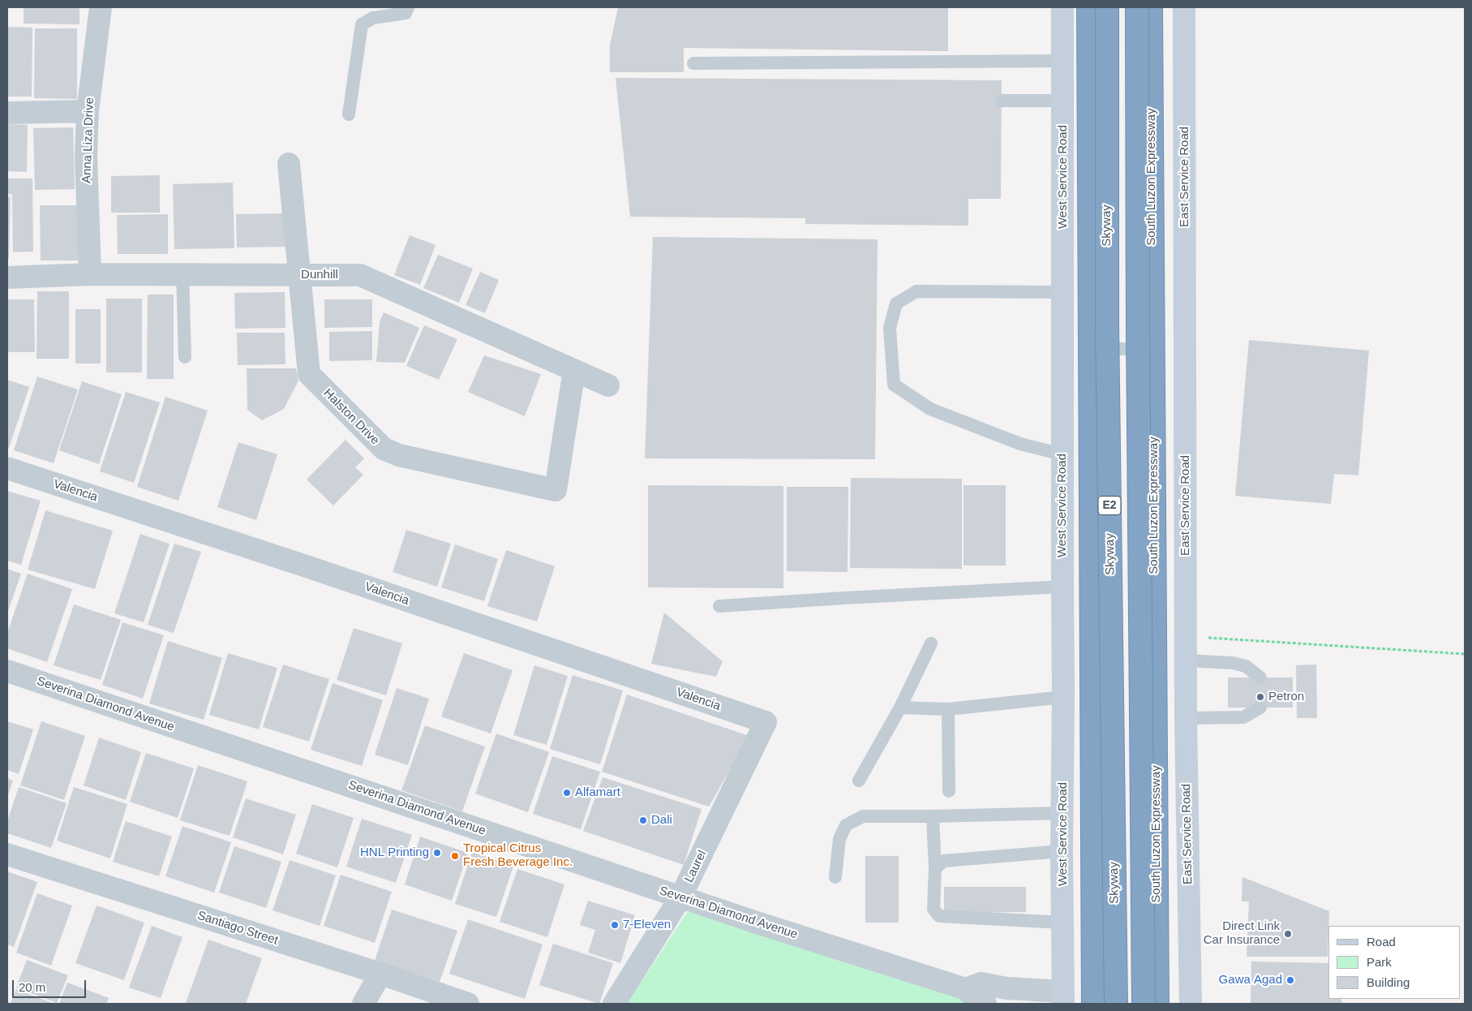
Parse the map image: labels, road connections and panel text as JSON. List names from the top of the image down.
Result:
{
  "streets": {
    "highway": ["South Luzon Expressway", "Skyway", "E2"],
    "main road": ["West Service Road", "East Service Road"],
    "street": [
      "Anna Liza Drive",
      "Dunhill",
      "Halston Drive",
      "Valencia",
      "Severina Diamond Avenue",
      "Laurel",
      "Santiago Street"
    ]
  },
  "crossings": [
    ["Anna Liza Drive", "Dunhill"],
    ["Dunhill", "Halston Drive"],
    ["Valencia", "Laurel"],
    ["Severina Diamond Avenue", "Laurel"]
  ],
  "places": [
    "Petron",
    "Alfamart",
    "Dali",
    "HNL Printing",
    "Tropical Citrus Fresh Beverage Inc.",
    "7-Eleven",
    "Direct Link Car Insurance",
    "Gawa Agad"
  ],
  "legend": ["Road", "Park", "Building"],
  "scale_bar": "20 m"
}
